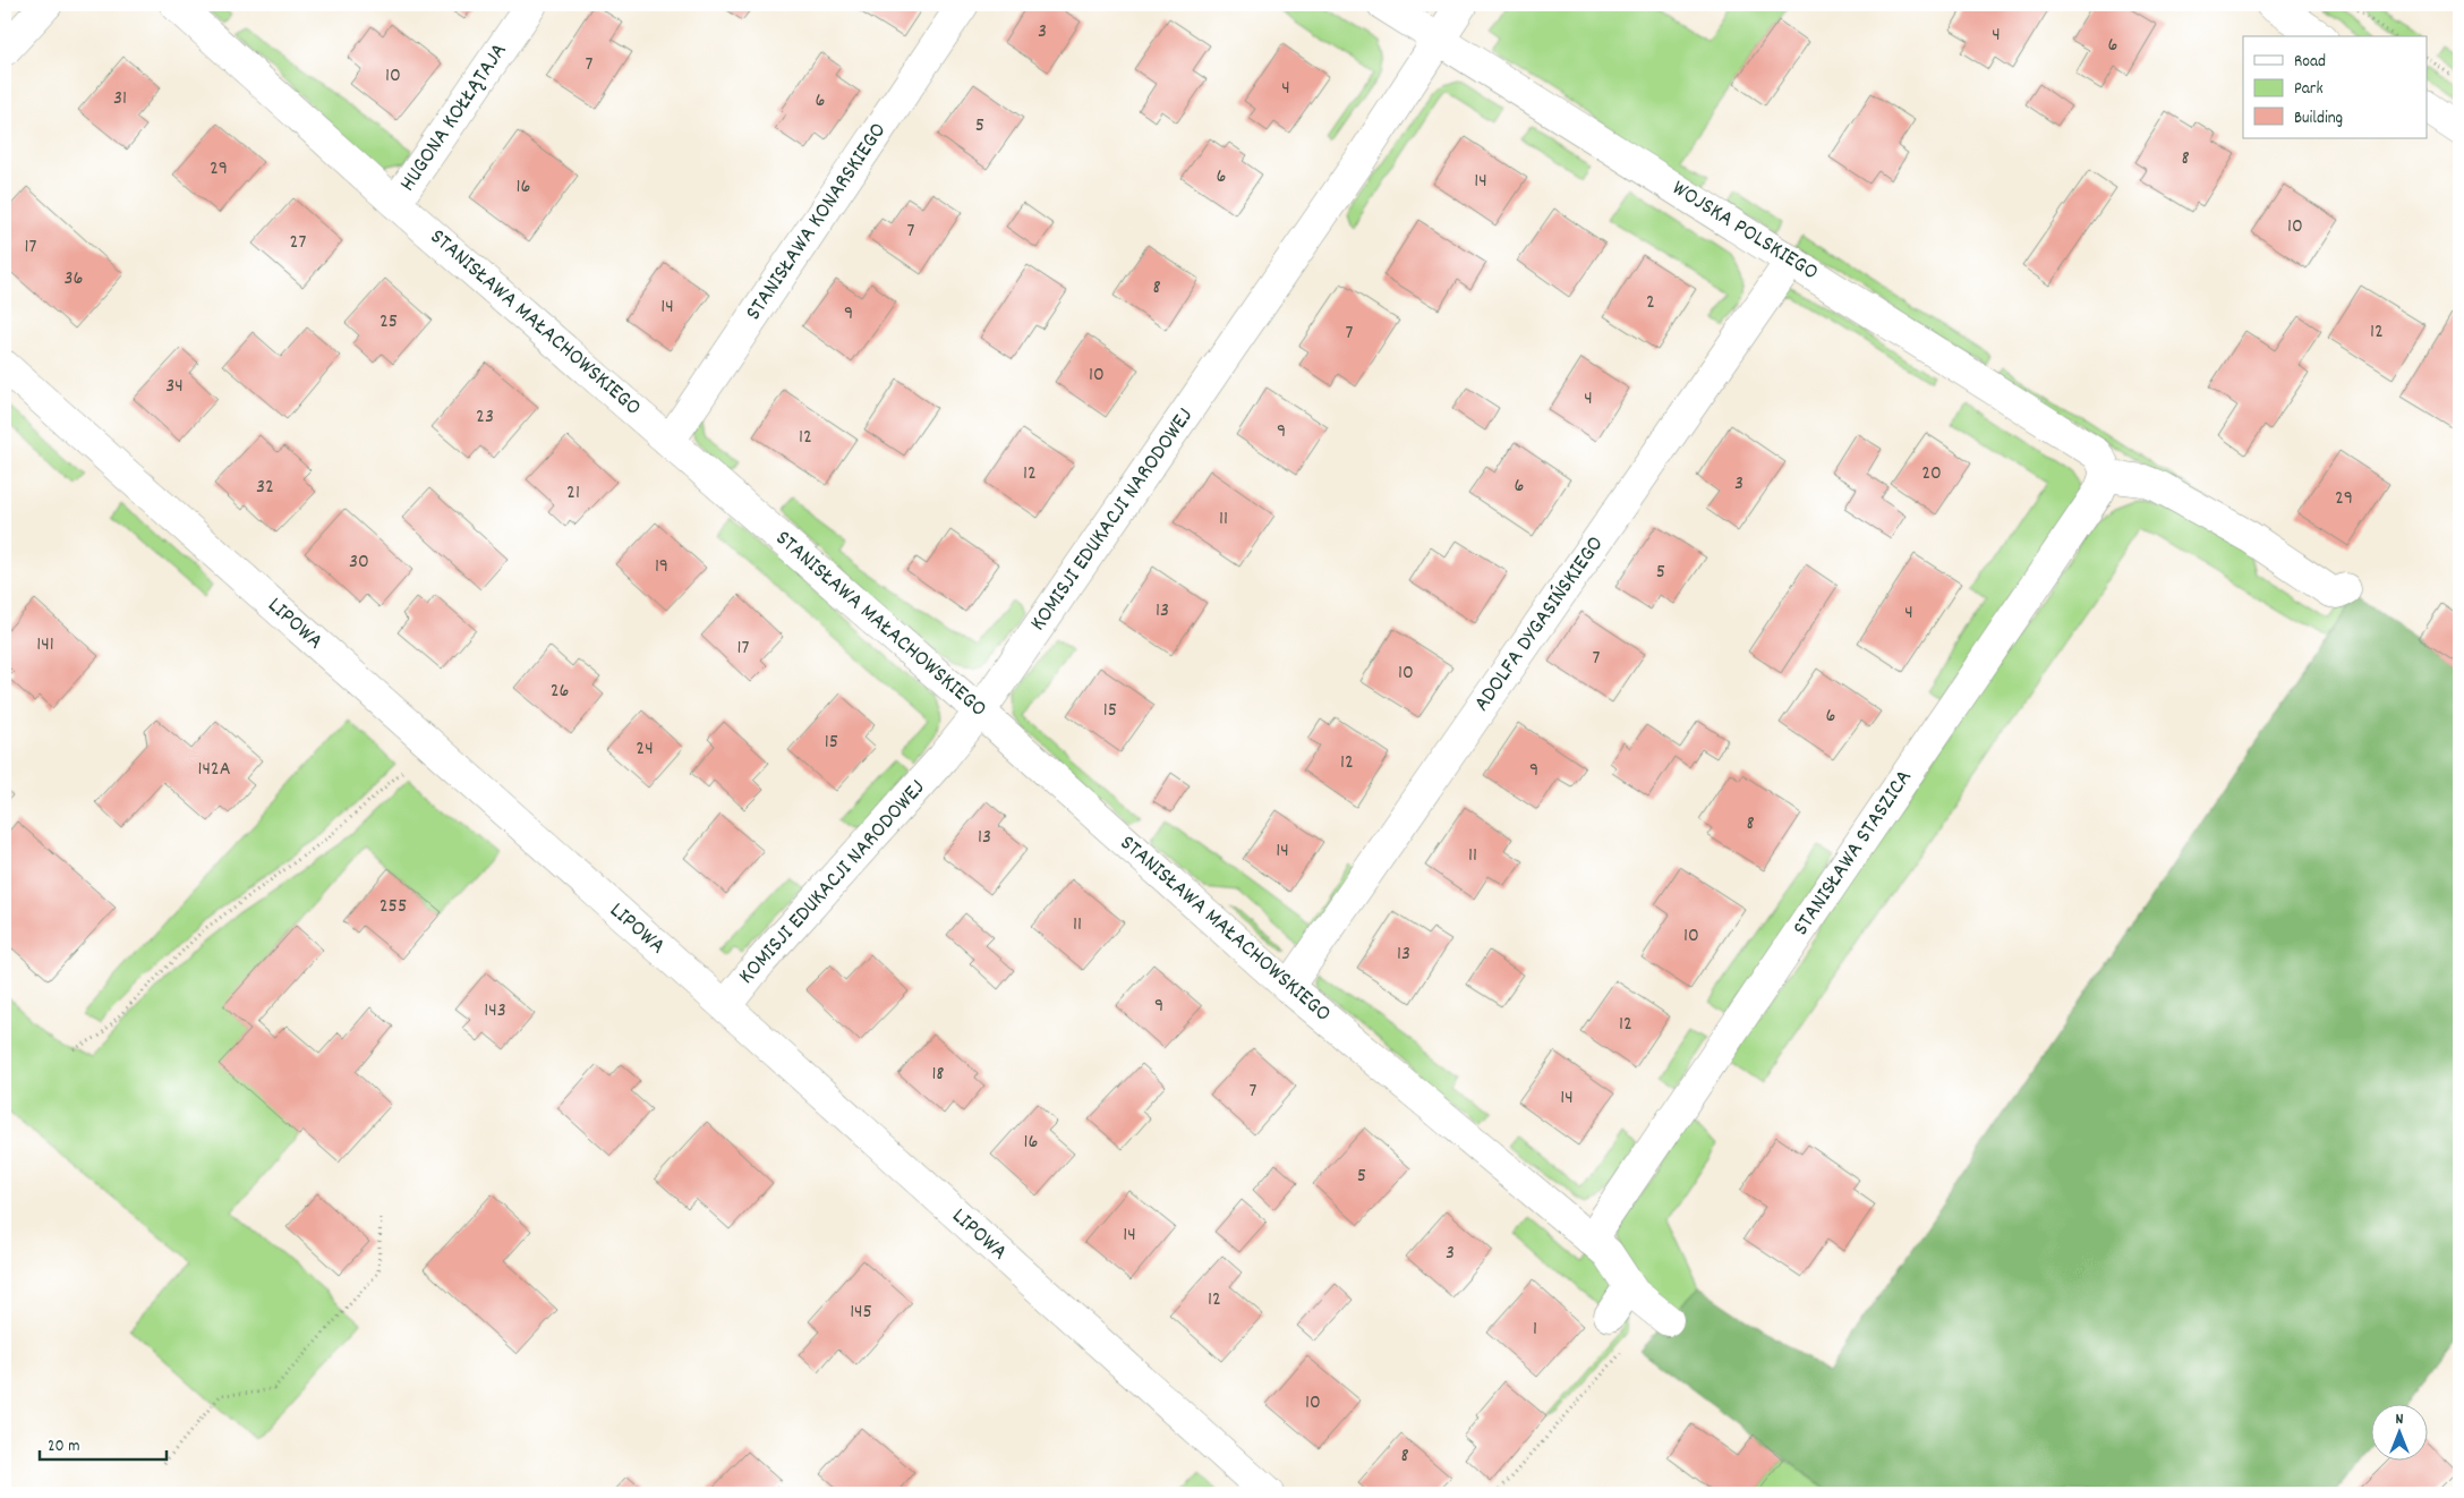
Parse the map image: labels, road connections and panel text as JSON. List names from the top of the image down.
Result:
{
  "streets": {
    "street": [
      "HUGONA KOŁŁĄTAJA",
      "STANISŁAWA KONARSKIEGO",
      "WOJSKA POLSKIEGO",
      "STANISŁAWA MAŁACHOWSKIEGO",
      "KOMISJI EDUKACJI NARODOWEJ",
      "LIPOWA",
      "ADOLFA DYGASIŃSKIEGO",
      "STANISŁAWA STASZICA"
    ]
  },
  "crossings": [
    ["HUGONA KOŁŁĄTAJA", "STANISŁAWA MAŁACHOWSKIEGO"],
    ["STANISŁAWA KONARSKIEGO", "STANISŁAWA MAŁACHOWSKIEGO"],
    ["WOJSKA POLSKIEGO", "KOMISJI EDUKACJI NARODOWEJ"],
    ["WOJSKA POLSKIEGO", "ADOLFA DYGASIŃSKIEGO"],
    ["WOJSKA POLSKIEGO", "STANISŁAWA STASZICA"],
    ["STANISŁAWA MAŁACHOWSKIEGO", "KOMISJI EDUKACJI NARODOWEJ"],
    ["STANISŁAWA MAŁACHOWSKIEGO", "ADOLFA DYGASIŃSKIEGO"],
    ["STANISŁAWA MAŁACHOWSKIEGO", "STANISŁAWA STASZICA"],
    ["KOMISJI EDUKACJI NARODOWEJ", "LIPOWA"]
  ],
  "house_numbers": [
    "3",
    "4",
    "6",
    "7",
    "10",
    "4",
    "31",
    "6",
    "5",
    "8",
    "29",
    "6",
    "14",
    "16",
    "10",
    "7",
    "27",
    "17",
    "36",
    "8",
    "2",
    "14",
    "9",
    "25",
    "12",
    "7",
    "10",
    "34",
    "4",
    "23",
    "9",
    "12",
    "12",
    "20",
    "3",
    "6",
    "32",
    "21",
    "29",
    "11",
    "30",
    "19",
    "5",
    "13",
    "4",
    "141",
    "17",
    "7",
    "10",
    "26",
    "15",
    "6",
    "15",
    "24",
    "12",
    "142A",
    "9",
    "8",
    "13",
    "14",
    "11",
    "255",
    "11",
    "10",
    "13",
    "9",
    "143",
    "12",
    "18",
    "7",
    "14",
    "16",
    "5",
    "14",
    "3",
    "12",
    "145",
    "1",
    "10",
    "8"
  ],
  "legend": ["Road", "Park", "Building"],
  "scale_bar": "20 m",
  "north": "top"
}
